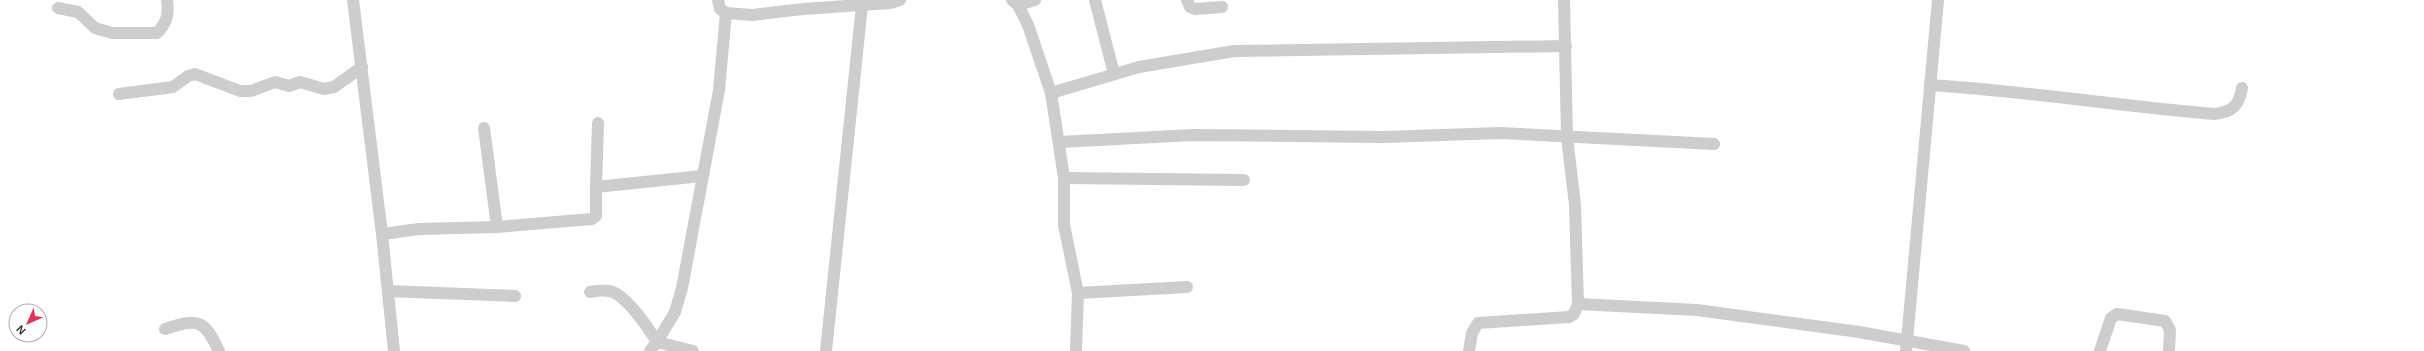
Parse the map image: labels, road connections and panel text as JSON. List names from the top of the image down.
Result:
{
  "north": "bottom left"
}
